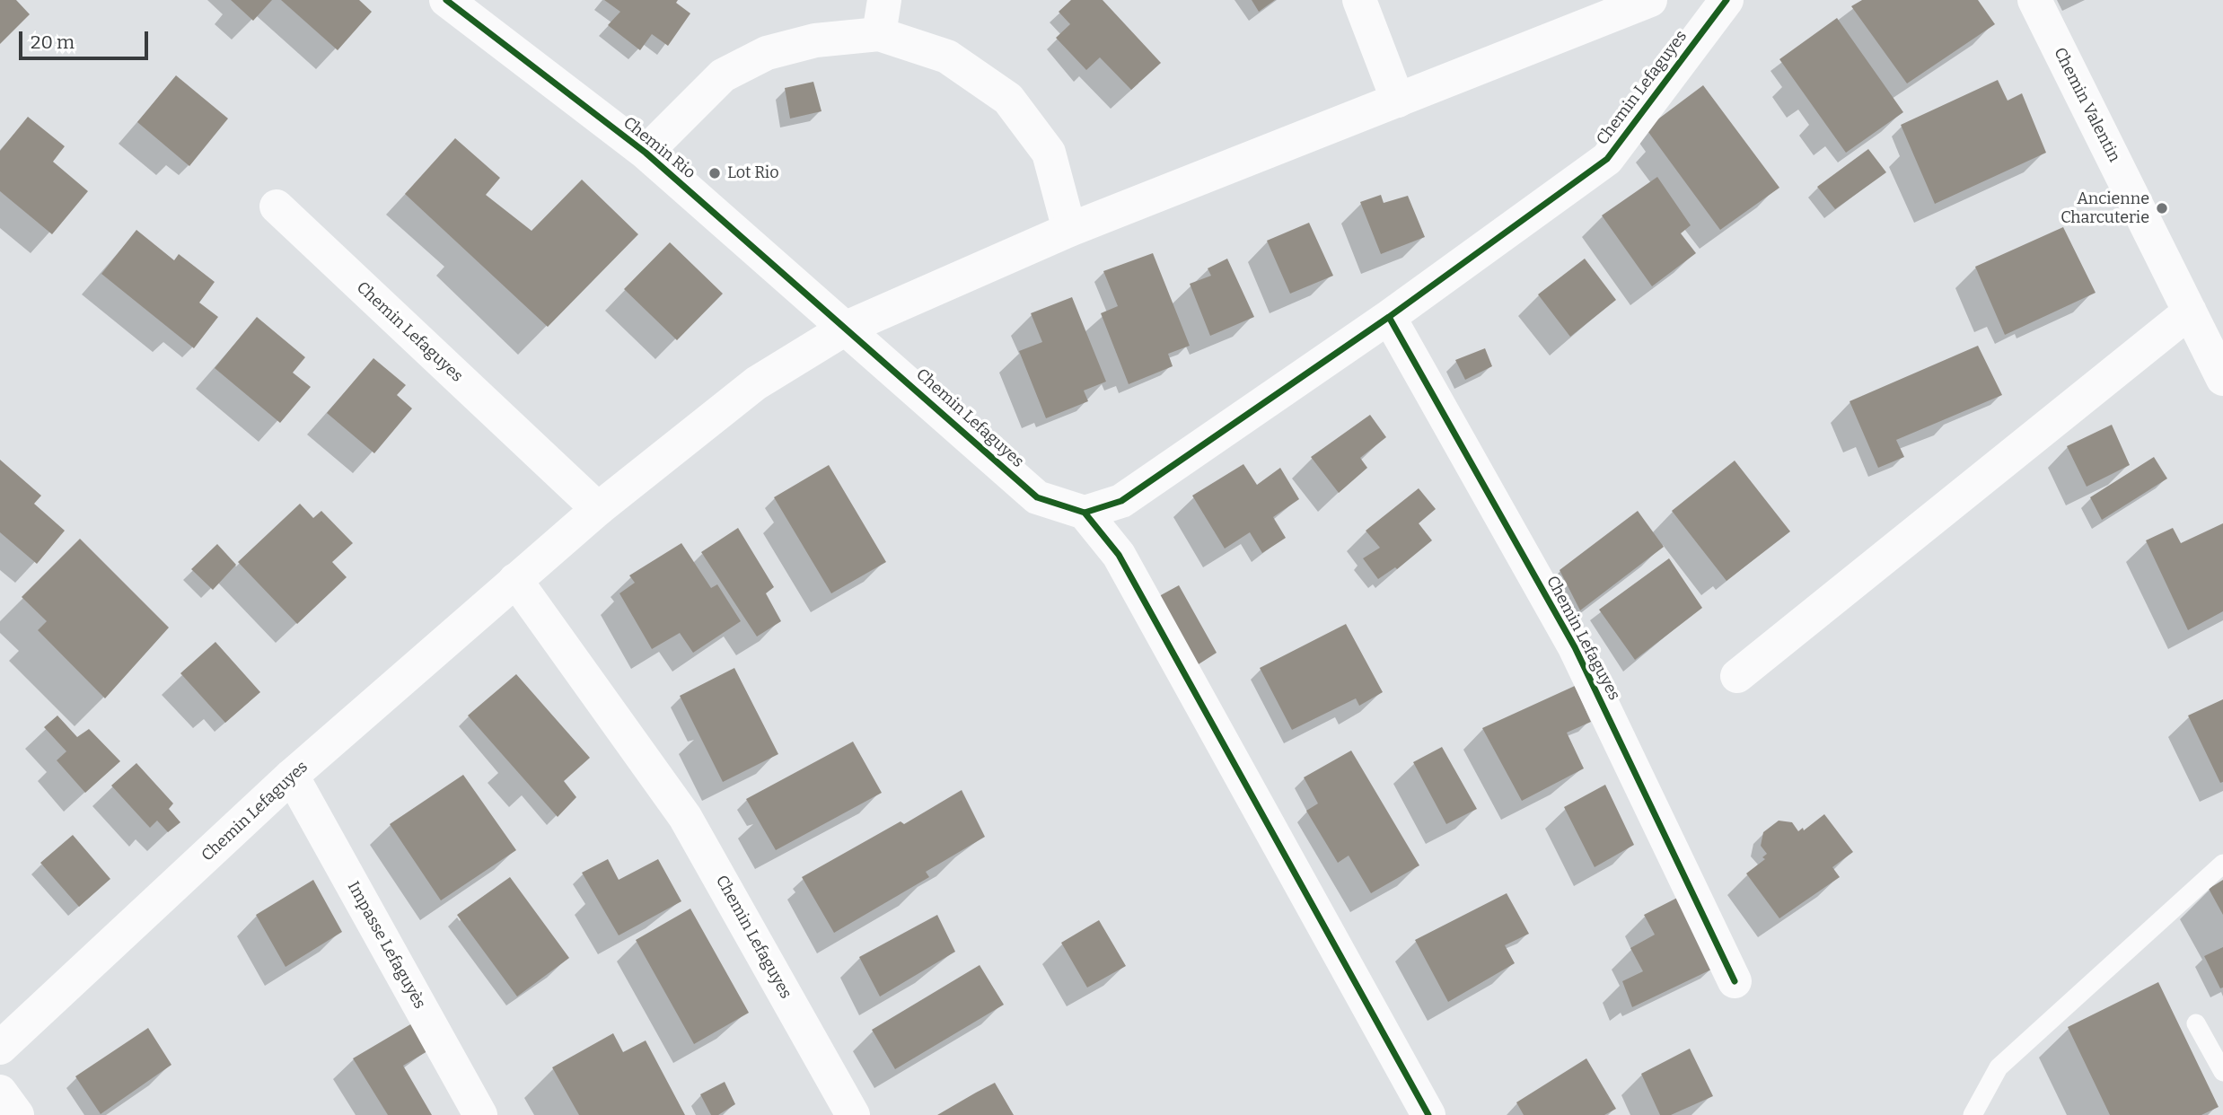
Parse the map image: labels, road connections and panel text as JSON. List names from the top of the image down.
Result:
{
  "streets": {
    "street": [
      "Chemin Lefaguyes",
      "Chemin Valentin",
      "Chemin Rio",
      "Impasse Lefaguyès"
    ]
  },
  "crossings": [
    ["Chemin Lefaguyes", "Chemin Rio"],
    ["Chemin Lefaguyes", "Impasse Lefaguyès"]
  ],
  "places": ["Lot Rio", "Ancienne Charcuterie"],
  "scale_bar": "20 m"
}
